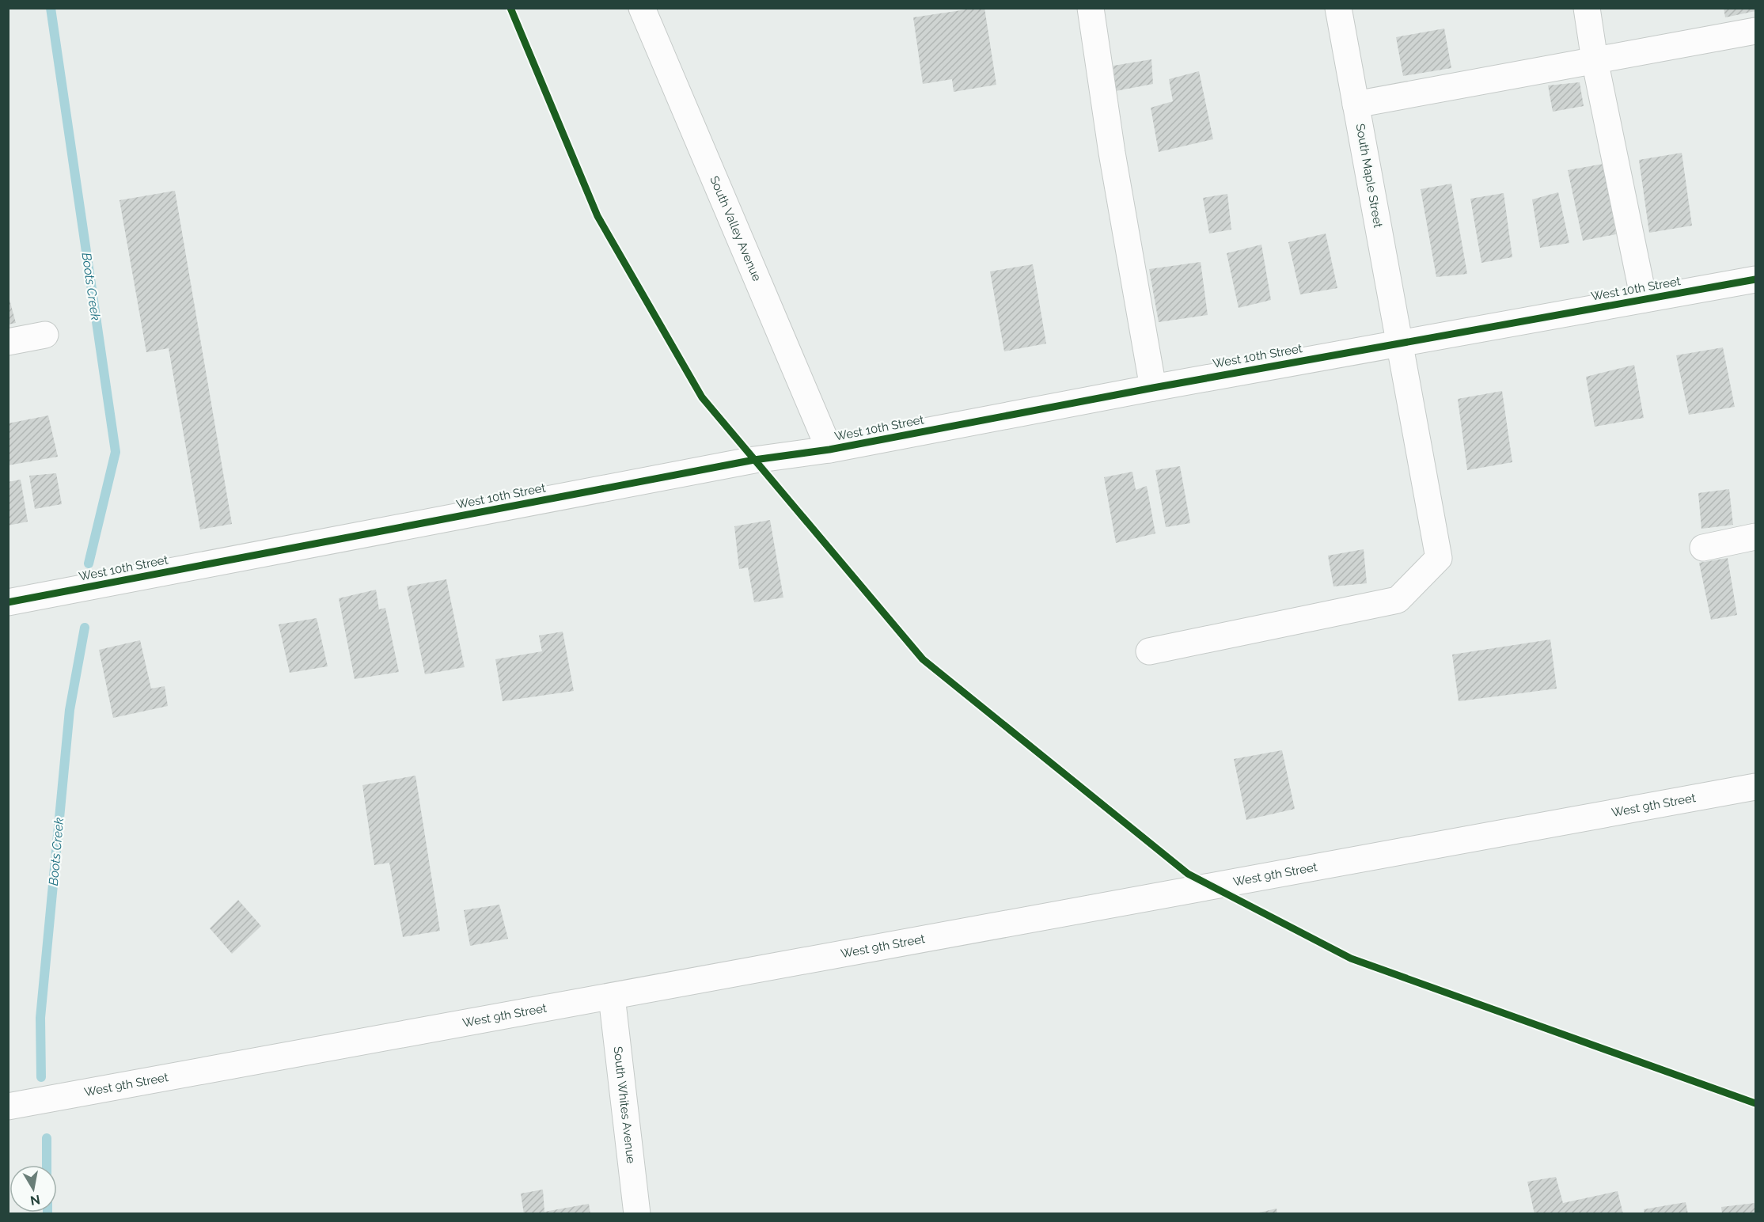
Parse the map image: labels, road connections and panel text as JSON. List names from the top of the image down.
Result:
{
  "streets": {
    "street": [
      "South Maple Street",
      "South Valley Avenue",
      "West 10th Street",
      "West 9th Street",
      "South Whites Avenue"
    ]
  },
  "crossings": [
    ["South Maple Street", "West 10th Street"],
    ["South Valley Avenue", "West 10th Street"],
    ["West 9th Street", "South Whites Avenue"]
  ],
  "water": ["Boots Creek"],
  "north": "bottom"
}
